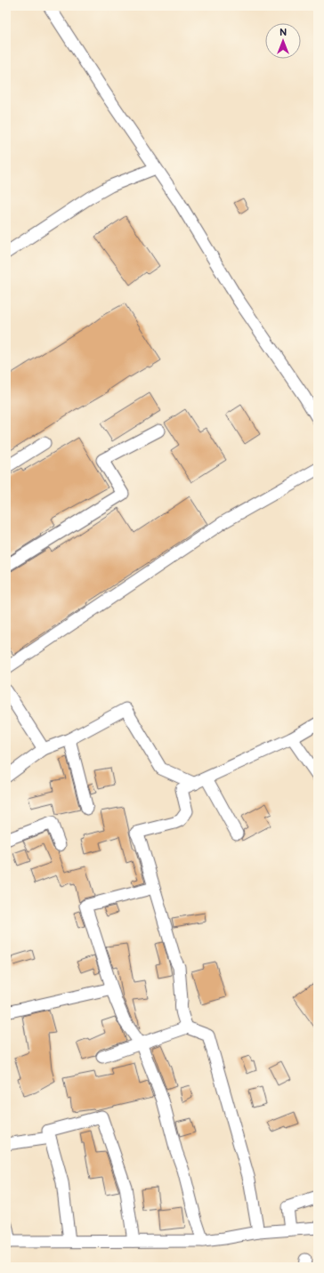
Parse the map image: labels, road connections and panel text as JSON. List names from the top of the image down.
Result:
{
  "north": "top"
}
